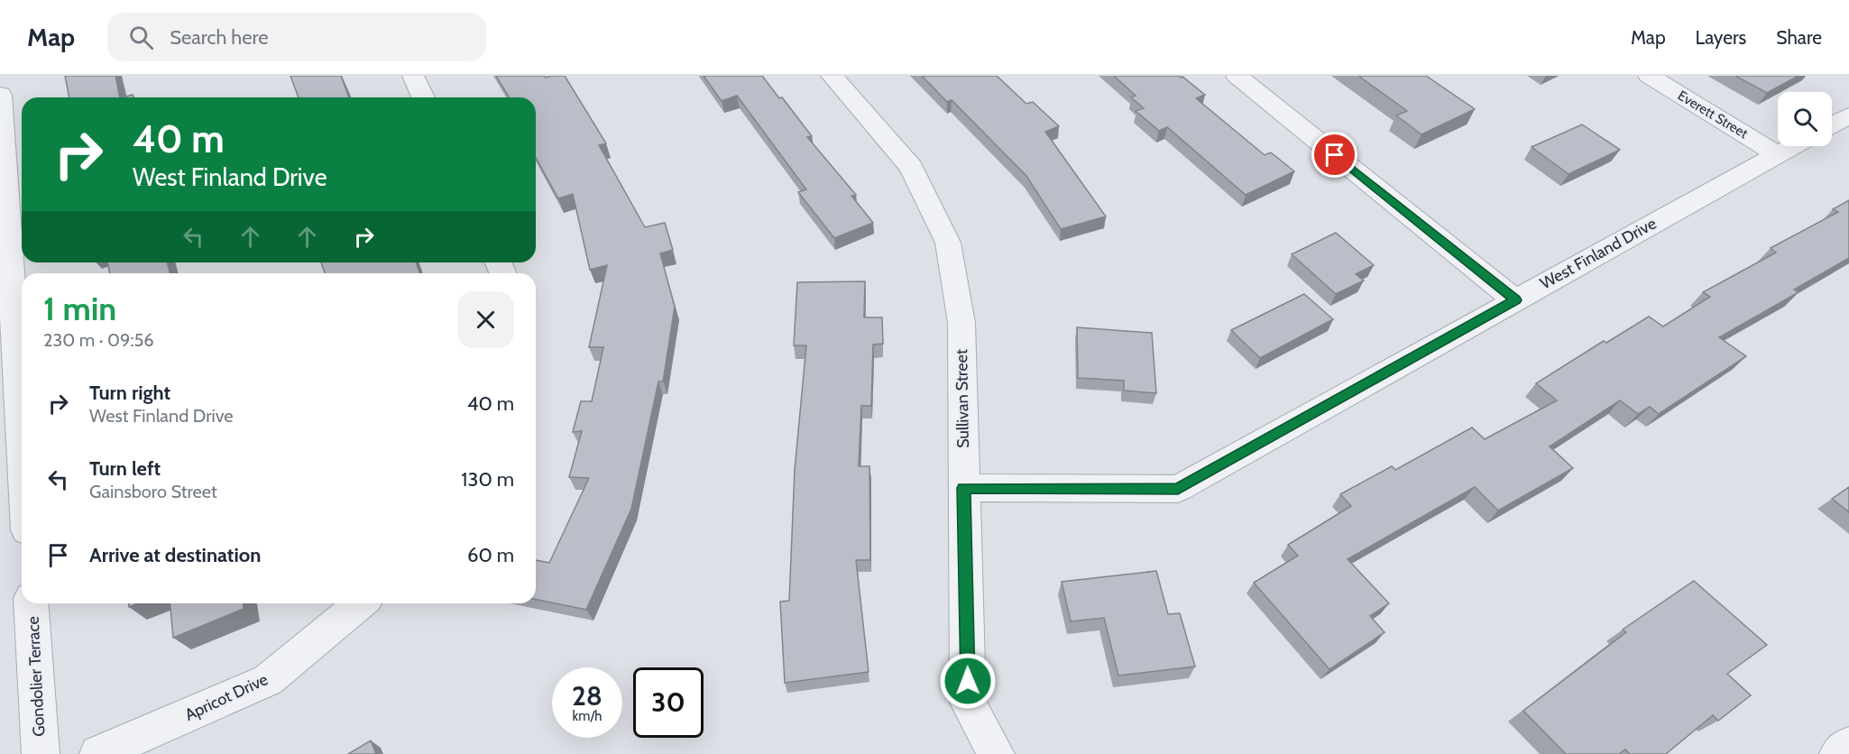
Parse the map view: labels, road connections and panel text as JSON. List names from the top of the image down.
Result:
{
  "streets": {
    "street": [
      "Everett Street",
      "West Finland Drive",
      "Sullivan Street",
      "Gondolier Terrace",
      "Apricot Drive"
    ]
  },
  "crossings": [
    ["Everett Street", "West Finland Drive"],
    ["West Finland Drive", "Sullivan Street"]
  ],
  "page": {
    "header": "Map",
    "search": "Search here",
    "nav": ["Map", "Layers", "Share"],
    "turn": ["40 m", "West Finland Drive"],
    "heading": ["1 min", "230 m · 09:56"],
    "list": [
      {
        "name": "Turn right",
        "note": "West Finland Drive",
        "value": "40 m"
      },
      {
        "name": "Turn left",
        "note": "Gainsboro Street",
        "value": "130 m"
      },
      {
        "name": "Arrive at destination",
        "value": "60 m"
      }
    ],
    "speed": "28 km/h",
    "limit": "30"
  }
}
